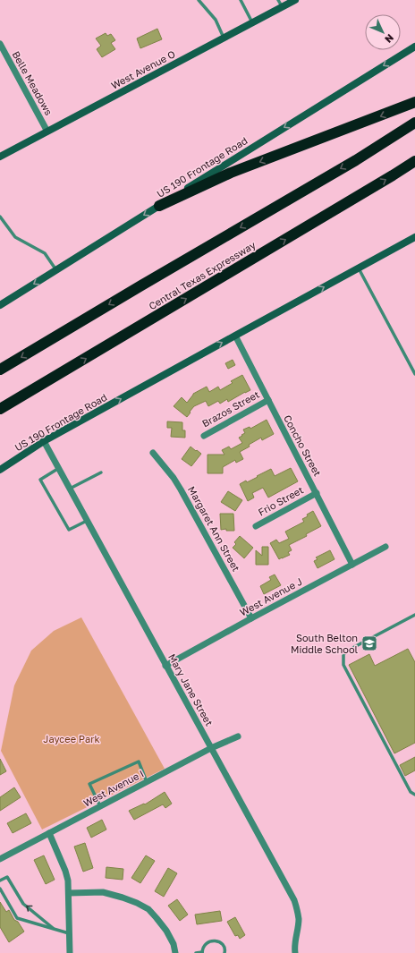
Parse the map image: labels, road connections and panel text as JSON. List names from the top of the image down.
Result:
{
  "streets": {
    "highway": ["Central Texas Expressway"],
    "main road": ["West Avenue O", "US 190 Frontage Road"],
    "street": [
      "Belle Meadows",
      "Brazos Street",
      "Concho Street",
      "Frio Street",
      "Margaret Ann Street",
      "West Avenue J",
      "Mary Jane Street",
      "West Avenue I"
    ]
  },
  "crossings": [
    ["West Avenue O", "Belle Meadows"],
    ["US 190 Frontage Road", "Concho Street"],
    ["US 190 Frontage Road", "Mary Jane Street"],
    ["Brazos Street", "Concho Street"],
    ["Concho Street", "Frio Street"],
    ["Concho Street", "West Avenue J"],
    ["Margaret Ann Street", "West Avenue J"],
    ["West Avenue J", "Mary Jane Street"],
    ["Mary Jane Street", "West Avenue I"]
  ],
  "parks": ["Jaycee Park"],
  "places": {
    "school or university": ["South Belton Middle School"]
  },
  "north": "bottom right"
}
